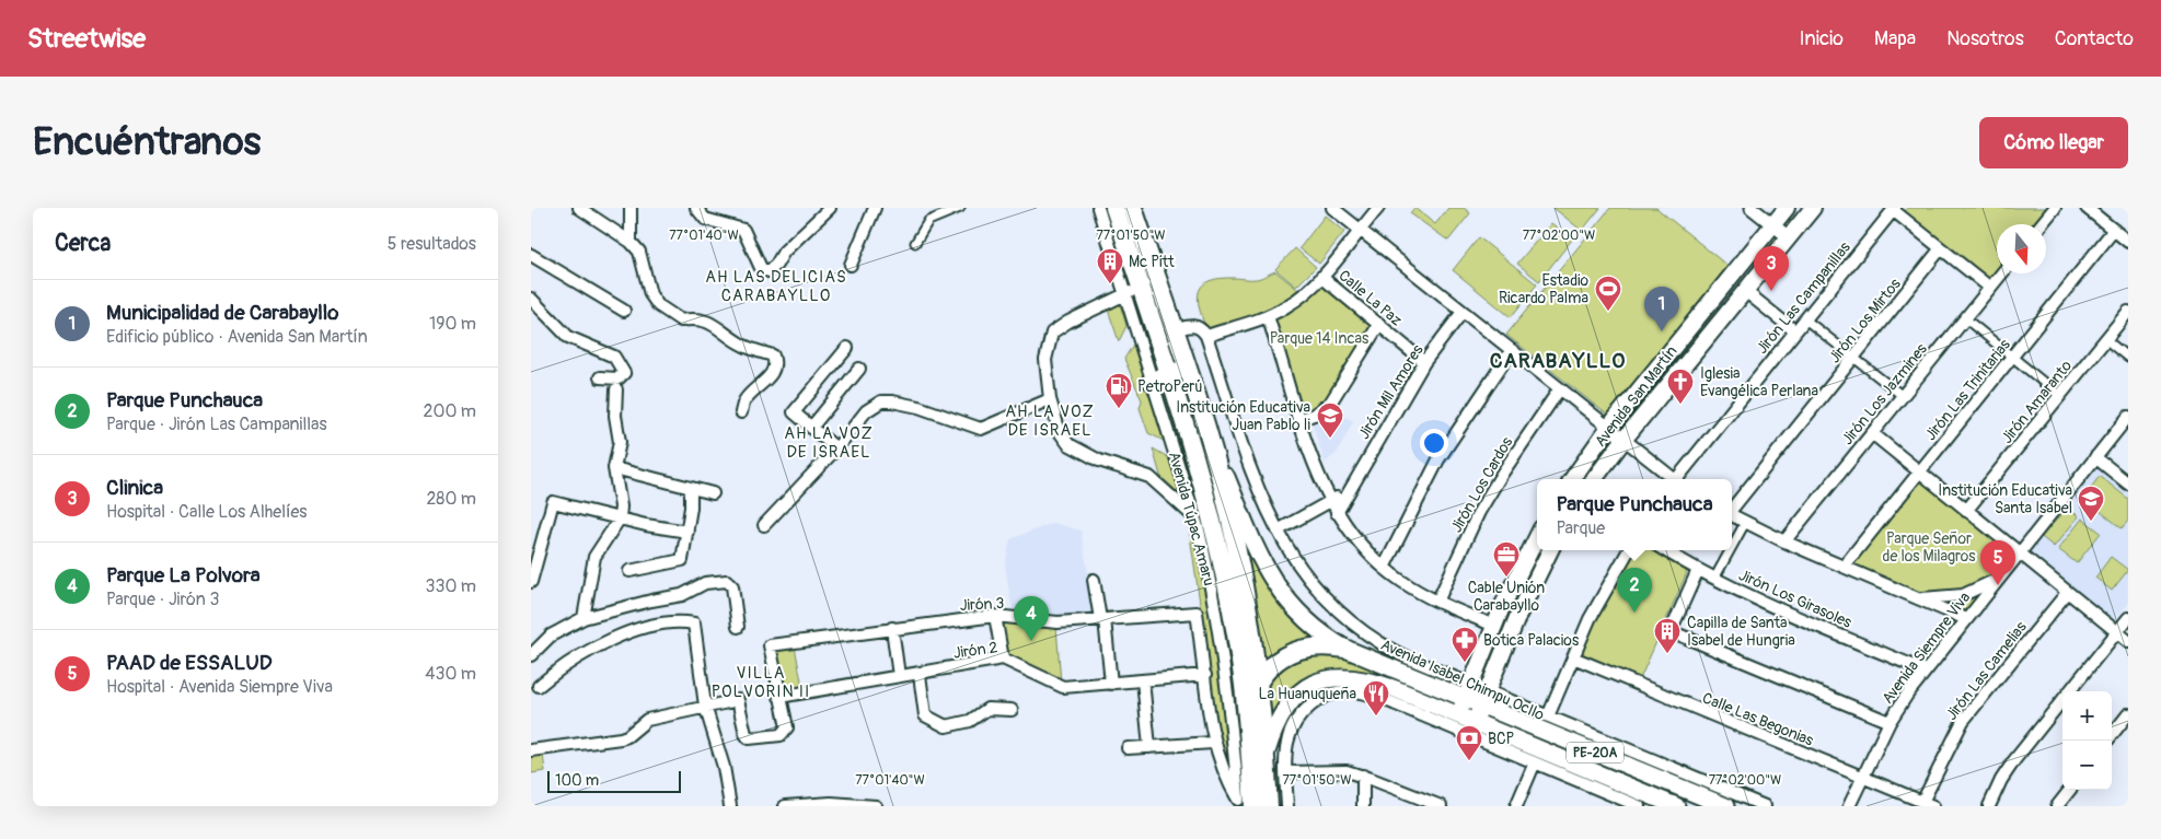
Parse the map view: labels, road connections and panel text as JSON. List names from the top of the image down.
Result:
{
  "streets": {
    "highway": ["Avenida Túpac Amaru", "PE-20A"],
    "main road": ["Avenida San Martín", "Avenida Isabel Chimpu Ocllo"],
    "street": [
      "Calle La Paz",
      "Jirón Las Campanillas",
      "Jirón Los Mirtos",
      "Jirón Las Trinitarias",
      "Jirón Mil Amores",
      "Jirón Los Jazmines",
      "Jirón Amaranto",
      "Jirón Los Cardos",
      "Jirón Los Girasoles",
      "Jirón 3",
      "Avenida Siempre Viva",
      "Jirón 2",
      "Jirón Las Camelias",
      "Calle Las Begonias"
    ]
  },
  "crossings": [
    ["Calle La Paz", "Jirón Mil Amores"],
    ["Avenida Túpac Amaru", "Avenida Isabel Chimpu Ocllo"],
    ["Avenida Túpac Amaru", "PE-20A"],
    ["Jirón Los Girasoles", "Avenida Siempre Viva"],
    ["Jirón 3", "Jirón 2"],
    ["Avenida Siempre Viva", "Calle Las Begonias"],
    ["Jirón Las Camelias", "Calle Las Begonias"]
  ],
  "districts": [
    "AH LAS DELICIAS CARABAYLLO",
    "CARABAYLLO",
    "AH LA VOZ DE ISRAEL",
    "AH LA VOZ DE ISRAEL",
    "VILLA POLVORIN II"
  ],
  "parks": ["Parque 14 Incas", "Parque Señor de los Milagros"],
  "places": {
    "building": ["Mc Pitt", "Capilla de Santa Isabel de Hungria"],
    "sports": ["Estadio Ricardo Palma"],
    "church": ["Iglesia Evangélica Perlana"],
    "fuel station": ["PetroPerú"],
    "school or university": ["Institución Educativa Juan Pablo Ii", "Institución Educativa Santa Isabel"],
    "office": ["Cable Unión Carabayllo"],
    "pharmacy": ["Botica Palacios"],
    "restaurant": ["La Huanuqueña"],
    "bank": ["BCP"]
  },
  "scale_bar": "100 m",
  "north": "bottom",
  "page": {
    "header": "Streetwise",
    "nav": [
      "Inicio",
      "Mapa",
      "Nosotros",
      "Contacto"
    ],
    "buttons": "Cómo llegar",
    "title": "Encuéntranos",
    "heading": ["Cerca", "5 resultados"],
    "pins": [
      "3",
      "1",
      "5",
      "2",
      "4"
    ],
    "list": [
      {
        "mark": "1",
        "name": "Municipalidad de Carabayllo",
        "note": "Edificio público · Avenida San Martín",
        "value": "190 m"
      },
      {
        "mark": "2",
        "name": "Parque Punchauca",
        "note": "Parque · Jirón Las Campanillas",
        "value": "200 m"
      },
      {
        "mark": "3",
        "name": "Clinica",
        "note": "Hospital · Calle Los Alhelíes",
        "value": "280 m"
      },
      {
        "mark": "4",
        "name": "Parque La Polvora",
        "note": "Parque · Jirón 3",
        "value": "330 m"
      },
      {
        "mark": "5",
        "name": "PAAD de ESSALUD",
        "note": "Hospital · Avenida Siempre Viva",
        "value": "430 m"
      }
    ],
    "popup": ["Parque Punchauca", "Parque"],
    "map_buttons": ["+", "−"],
    "scale": "100 m"
  },
  "coordinates": ["77°01'40\"W", "77°01'50\"W", "77°02'00\"W"]
}
